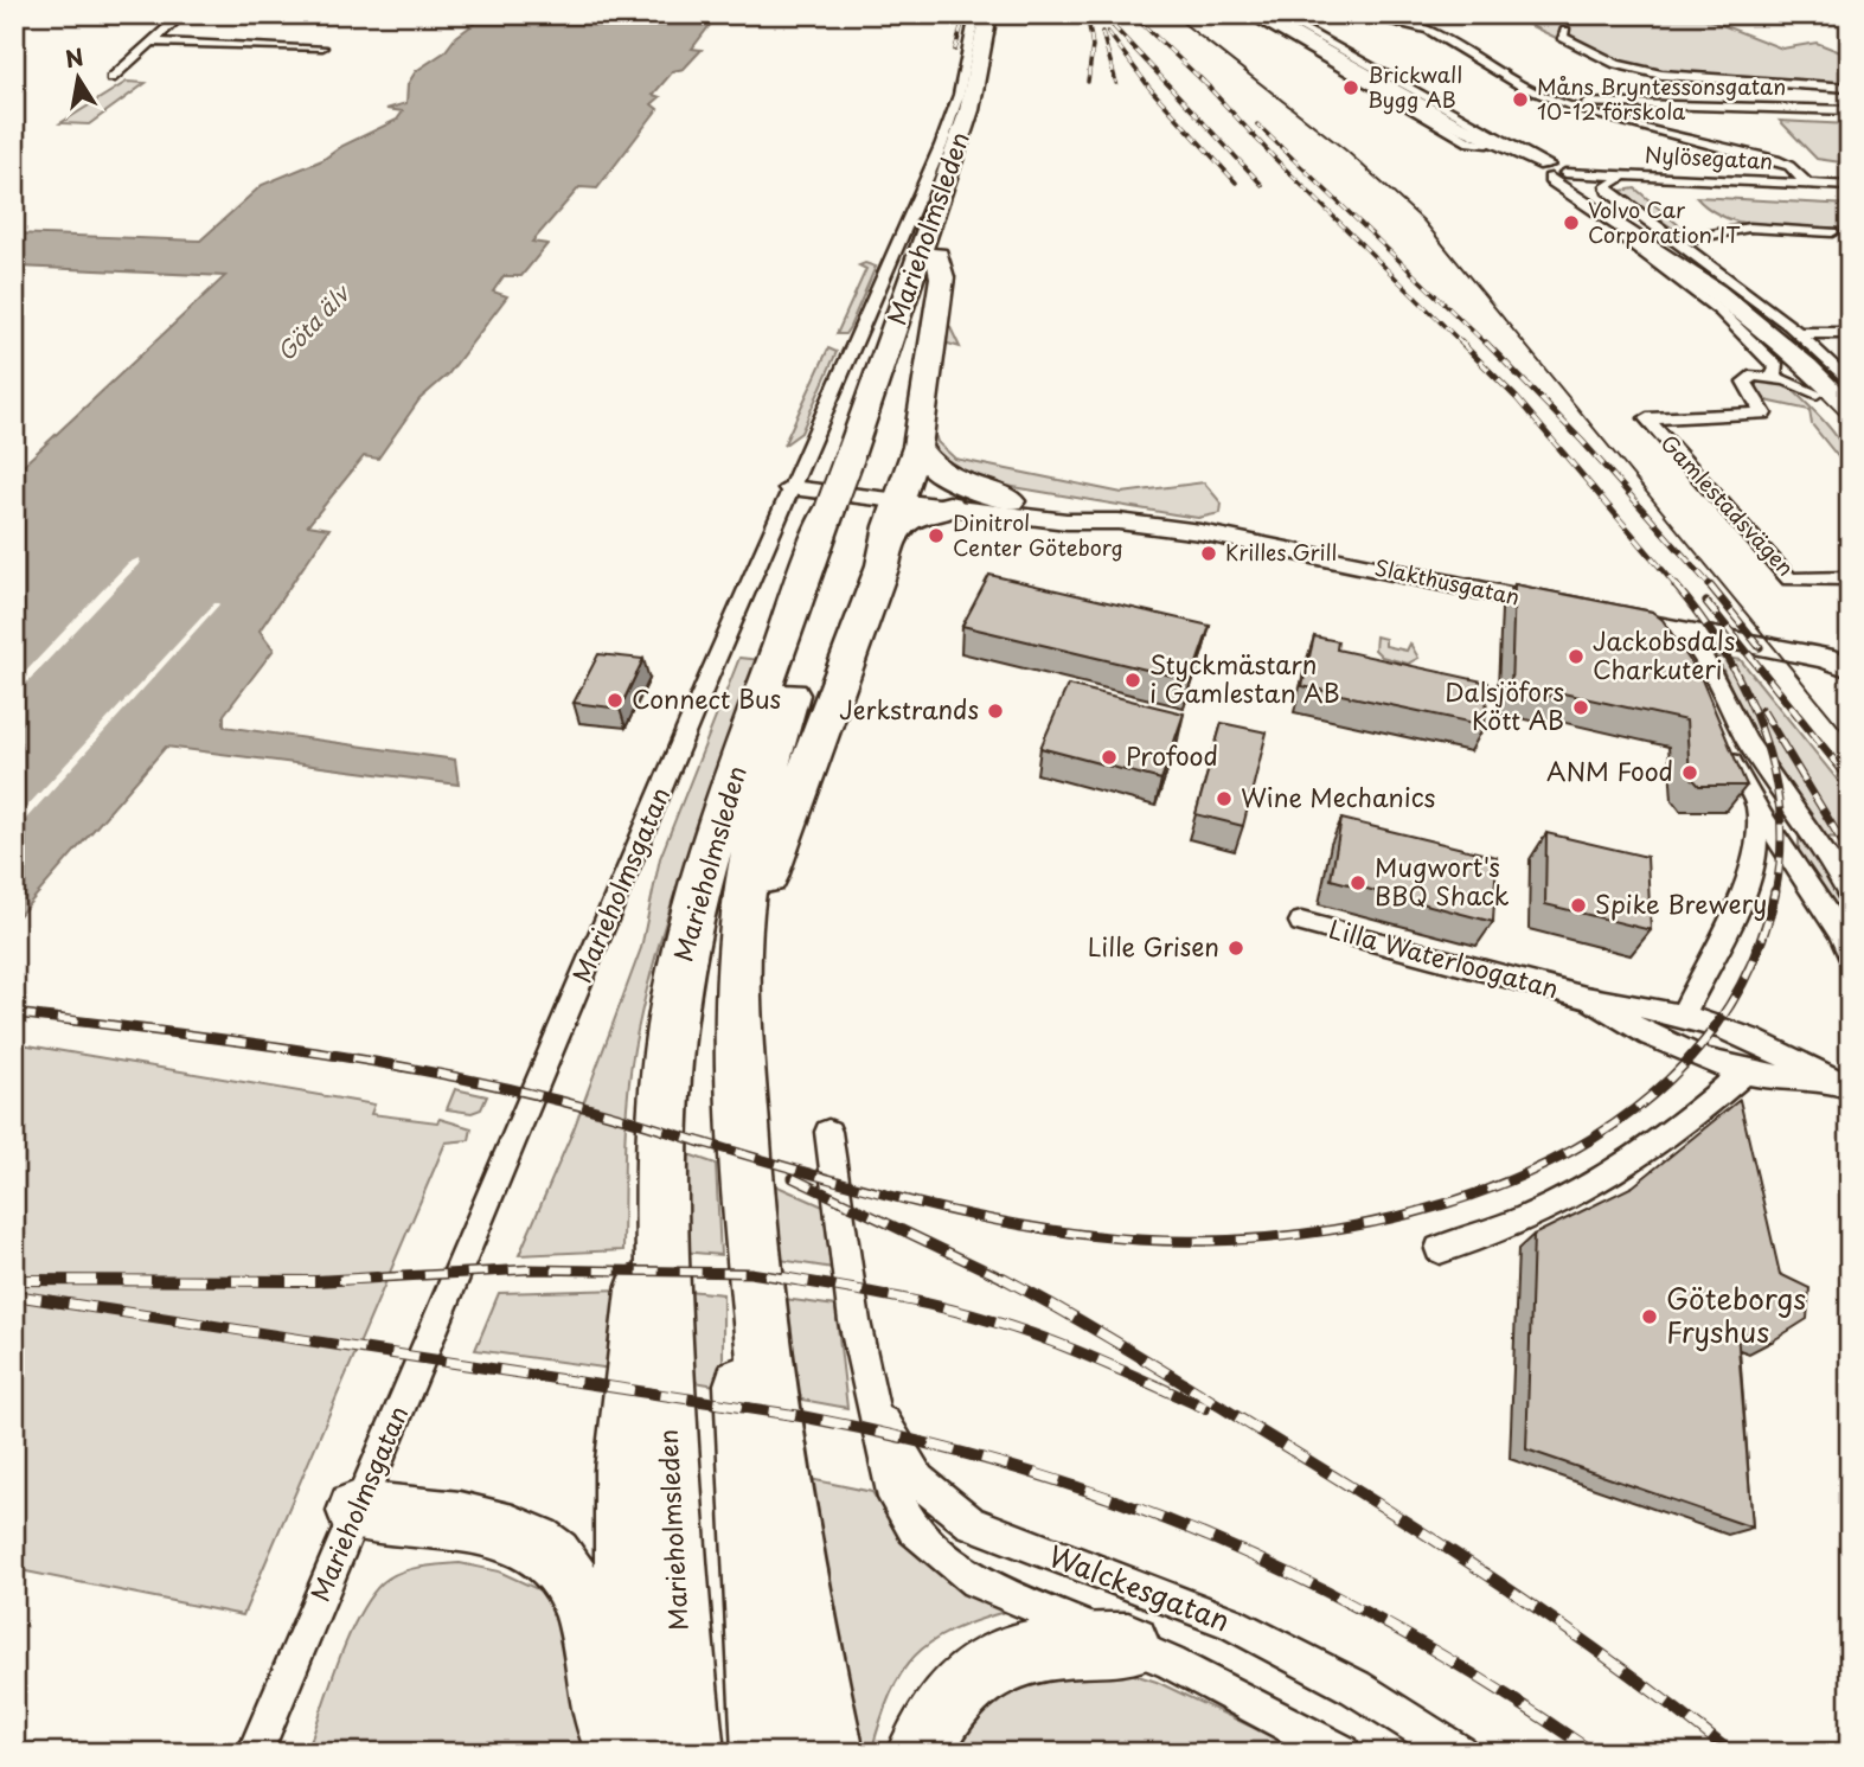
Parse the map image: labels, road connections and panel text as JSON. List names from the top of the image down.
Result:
{
  "streets": {
    "highway": ["Marieholmsleden"],
    "street": [
      "Nylösegatan",
      "Gamlestadsvägen",
      "Slakthusgatan",
      "Marieholmsgatan",
      "Lilla Waterloogatan",
      "Walckesgatan"
    ]
  },
  "crossings": [
    ["Slakthusgatan", "Marieholmsgatan"]
  ],
  "water": ["Göta älv"],
  "places": [
    "Brickwall Bygg AB",
    "Måns Bryntessonsgatan 10-12 förskola",
    "Volvo Car Corporation IT",
    "Dinitrol Center Göteborg",
    "Krilles Grill",
    "Jackobsdals Charkuteri",
    "Styckmästarn i Gamlestan AB",
    "Connect Bus",
    "Dalsjöfors Kött AB",
    "Jerkstrands",
    "Profood",
    "ANM Food",
    "Wine Mechanics",
    "Mugwort's BBQ Shack",
    "Spike Brewery",
    "Lille Grisen",
    "Göteborgs Fryshus"
  ],
  "north": "top"
}
